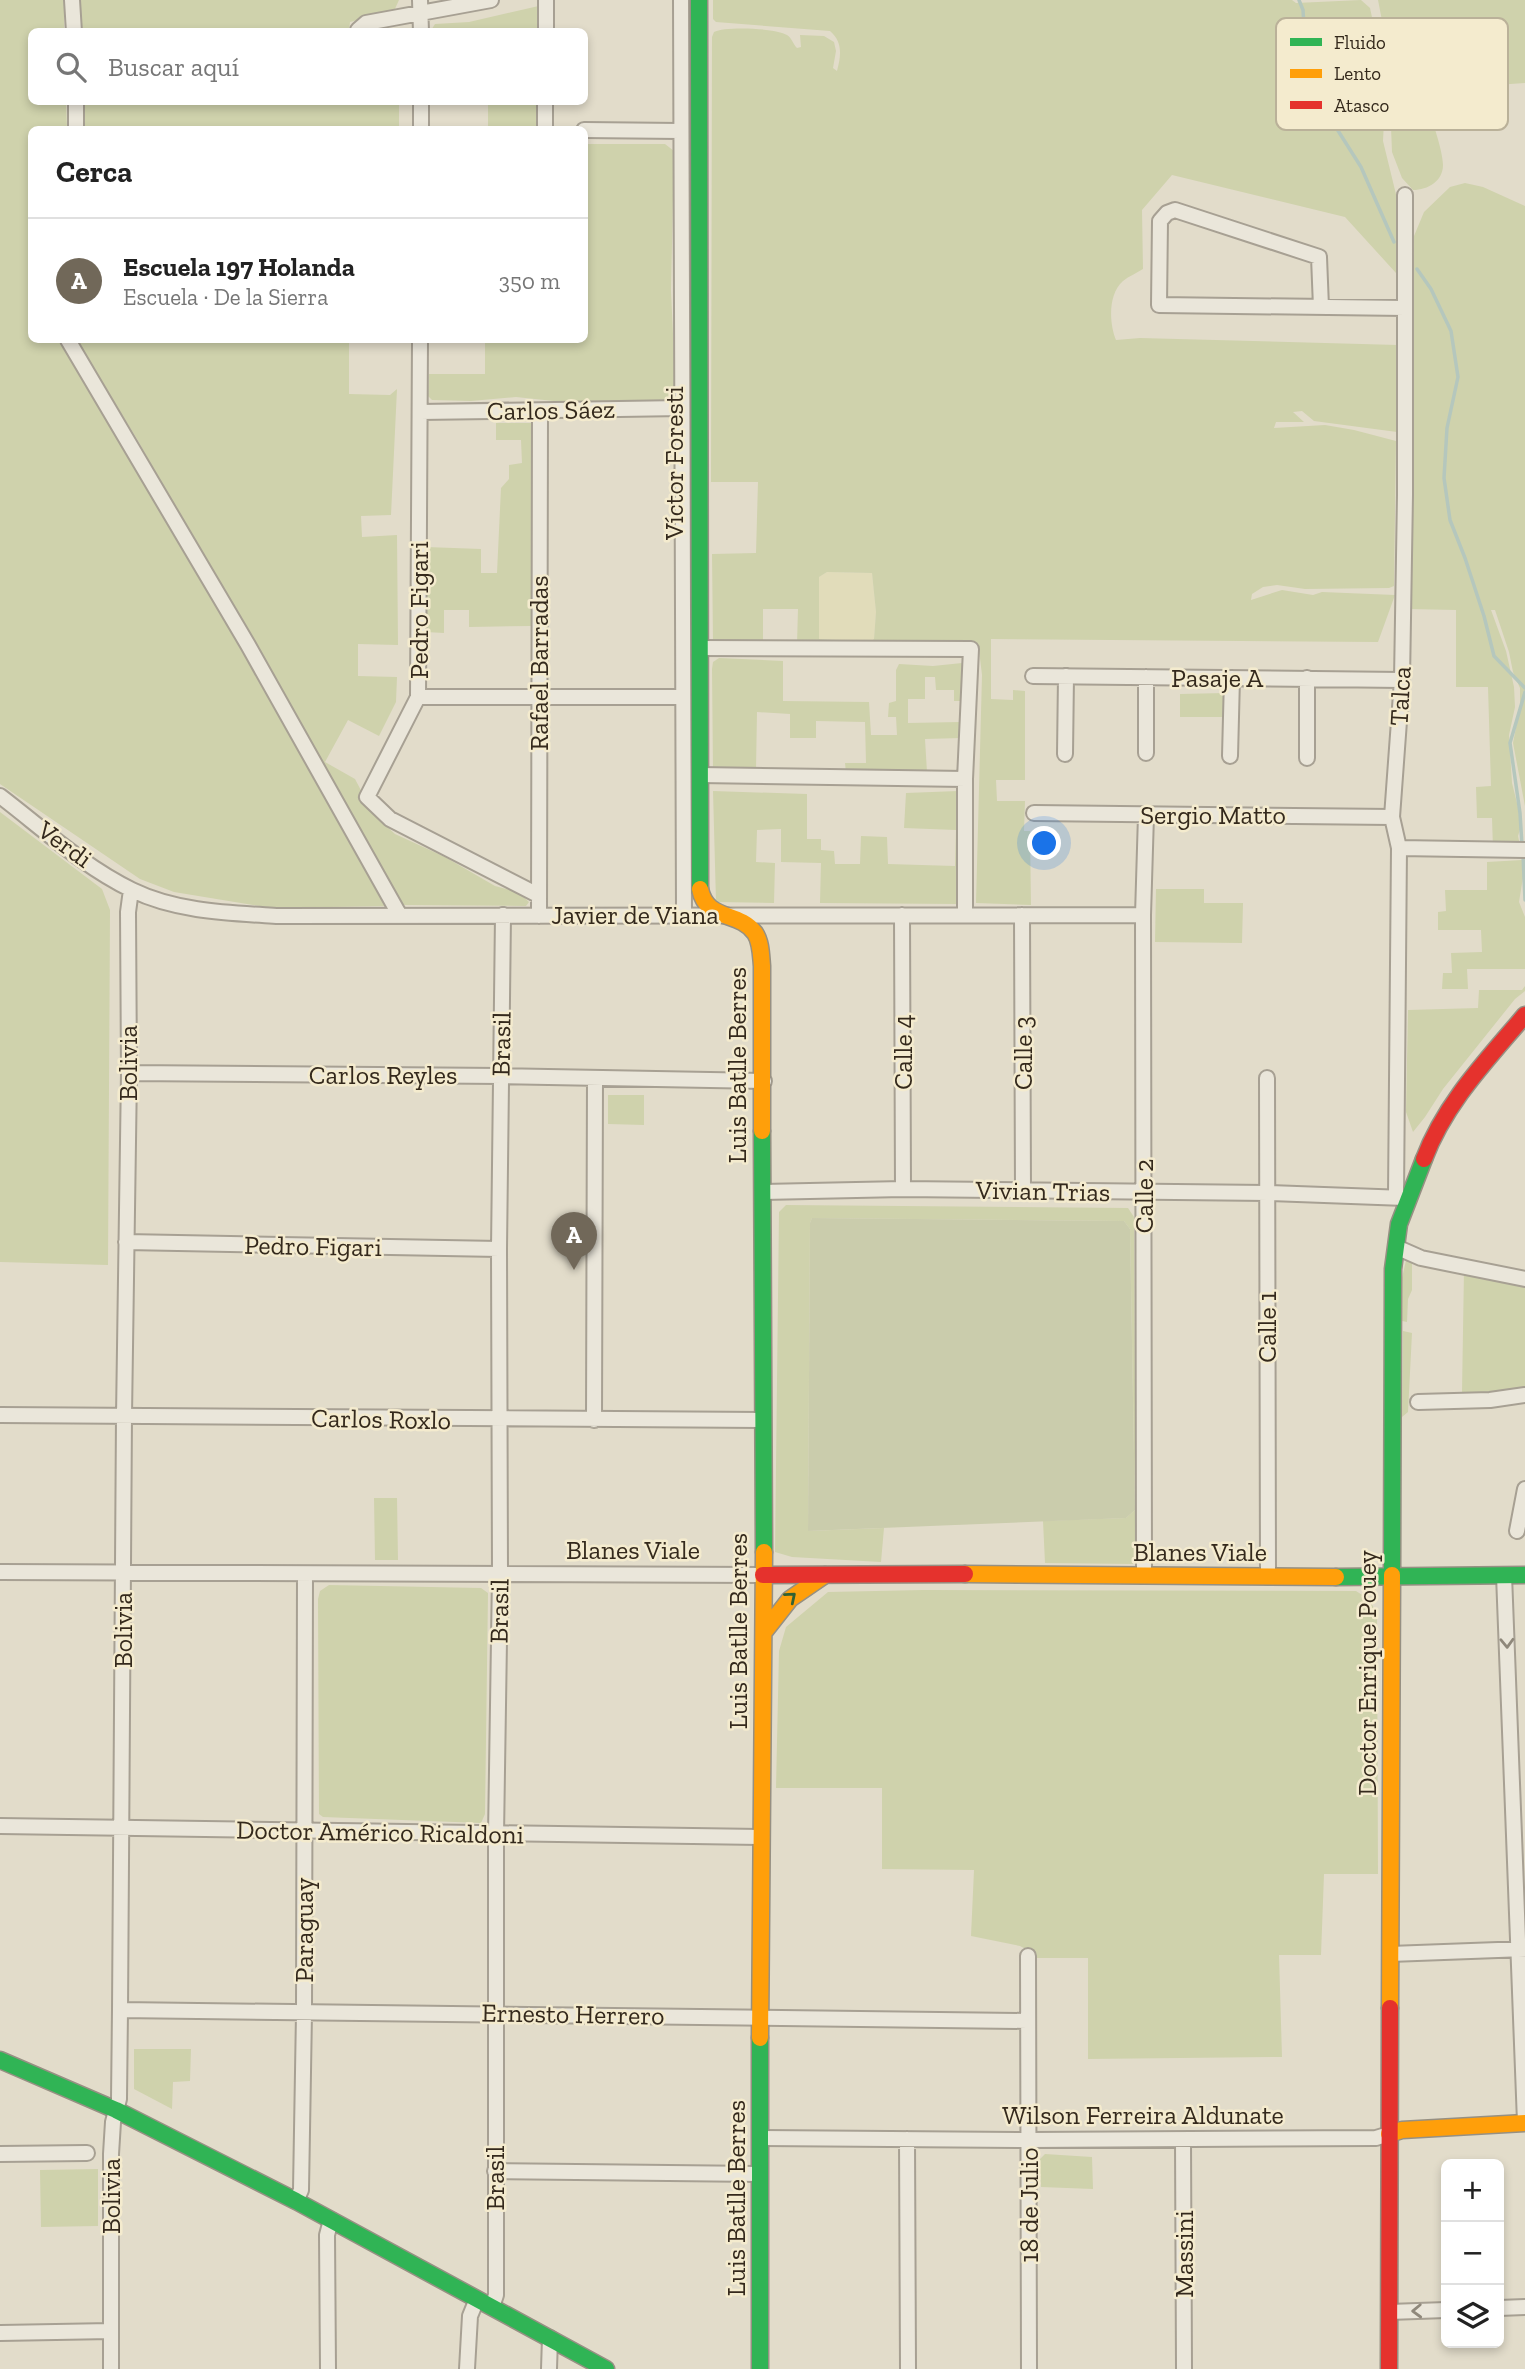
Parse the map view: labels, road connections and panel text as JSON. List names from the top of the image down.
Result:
{
  "streets": {
    "street": [
      "Carlos Sáez",
      "Víctor Foresti",
      "Pedro Figari",
      "Rafael Barradas",
      "Pasaje A",
      "Talca",
      "Sergio Matto",
      "Verdi",
      "Javier de Viana",
      "Brasil",
      "Calle 4",
      "Calle 3",
      "Bolivia",
      "Luis Batlle Berres",
      "Carlos Reyles",
      "Vivian Trias",
      "Calle 2",
      "Calle 1",
      "Carlos Roxlo",
      "Blanes Viale",
      "Doctor Enrique Pouey",
      "Doctor Américo Ricaldoni",
      "Paraguay",
      "Ernesto Herrero",
      "Wilson Ferreira Aldunate",
      "18 de Julio",
      "Massini"
    ]
  },
  "crossings": [
    ["Carlos Sáez", "Víctor Foresti"],
    ["Carlos Sáez", "Pedro Figari"],
    ["Carlos Sáez", "Rafael Barradas"],
    ["Víctor Foresti", "Javier de Viana"],
    ["Víctor Foresti", "Luis Batlle Berres"],
    ["Pedro Figari", "Rafael Barradas"],
    ["Pedro Figari", "Brasil"],
    ["Pedro Figari", "Bolivia"],
    ["Rafael Barradas", "Javier de Viana"],
    ["Pasaje A", "Talca"],
    ["Talca", "Sergio Matto"],
    ["Talca", "Vivian Trias"],
    ["Talca", "Doctor Enrique Pouey"],
    ["Sergio Matto", "Calle 2"],
    ["Verdi", "Javier de Viana"],
    ["Verdi", "Bolivia"],
    ["Javier de Viana", "Brasil"],
    ["Javier de Viana", "Calle 4"],
    ["Javier de Viana", "Calle 3"],
    ["Javier de Viana", "Bolivia"],
    ["Javier de Viana", "Luis Batlle Berres"],
    ["Javier de Viana", "Calle 2"],
    ["Brasil", "Carlos Reyles"],
    ["Brasil", "Carlos Roxlo"],
    ["Brasil", "Blanes Viale"],
    ["Brasil", "Doctor Américo Ricaldoni"],
    ["Brasil", "Ernesto Herrero"],
    ["Calle 4", "Vivian Trias"],
    ["Calle 3", "Vivian Trias"],
    ["Bolivia", "Carlos Reyles"],
    ["Bolivia", "Carlos Roxlo"],
    ["Bolivia", "Blanes Viale"],
    ["Bolivia", "Doctor Américo Ricaldoni"],
    ["Bolivia", "Ernesto Herrero"],
    ["Luis Batlle Berres", "Carlos Reyles"],
    ["Luis Batlle Berres", "Vivian Trias"],
    ["Luis Batlle Berres", "Carlos Roxlo"],
    ["Luis Batlle Berres", "Blanes Viale"],
    ["Luis Batlle Berres", "Doctor Américo Ricaldoni"],
    ["Luis Batlle Berres", "Ernesto Herrero"],
    ["Luis Batlle Berres", "Wilson Ferreira Aldunate"],
    ["Vivian Trias", "Calle 2"],
    ["Vivian Trias", "Calle 1"],
    ["Vivian Trias", "Doctor Enrique Pouey"],
    ["Calle 2", "Blanes Viale"],
    ["Calle 1", "Blanes Viale"],
    ["Blanes Viale", "Doctor Enrique Pouey"],
    ["Blanes Viale", "Paraguay"],
    ["Doctor Enrique Pouey", "Wilson Ferreira Aldunate"],
    ["Doctor Américo Ricaldoni", "Paraguay"],
    ["Paraguay", "Ernesto Herrero"],
    ["Ernesto Herrero", "18 de Julio"],
    ["Wilson Ferreira Aldunate", "18 de Julio"],
    ["Wilson Ferreira Aldunate", "Massini"]
  ],
  "legend": ["Fluido", "Lento", "Atasco"],
  "page": {
    "search": "Buscar aquí",
    "heading": "Cerca",
    "list": [
      {
        "mark": "A",
        "name": "Escuela 197 Holanda",
        "note": "Escuela · De la Sierra",
        "value": "350 m"
      }
    ],
    "pins": "A",
    "map_buttons": ["+", "−"]
  }
}
